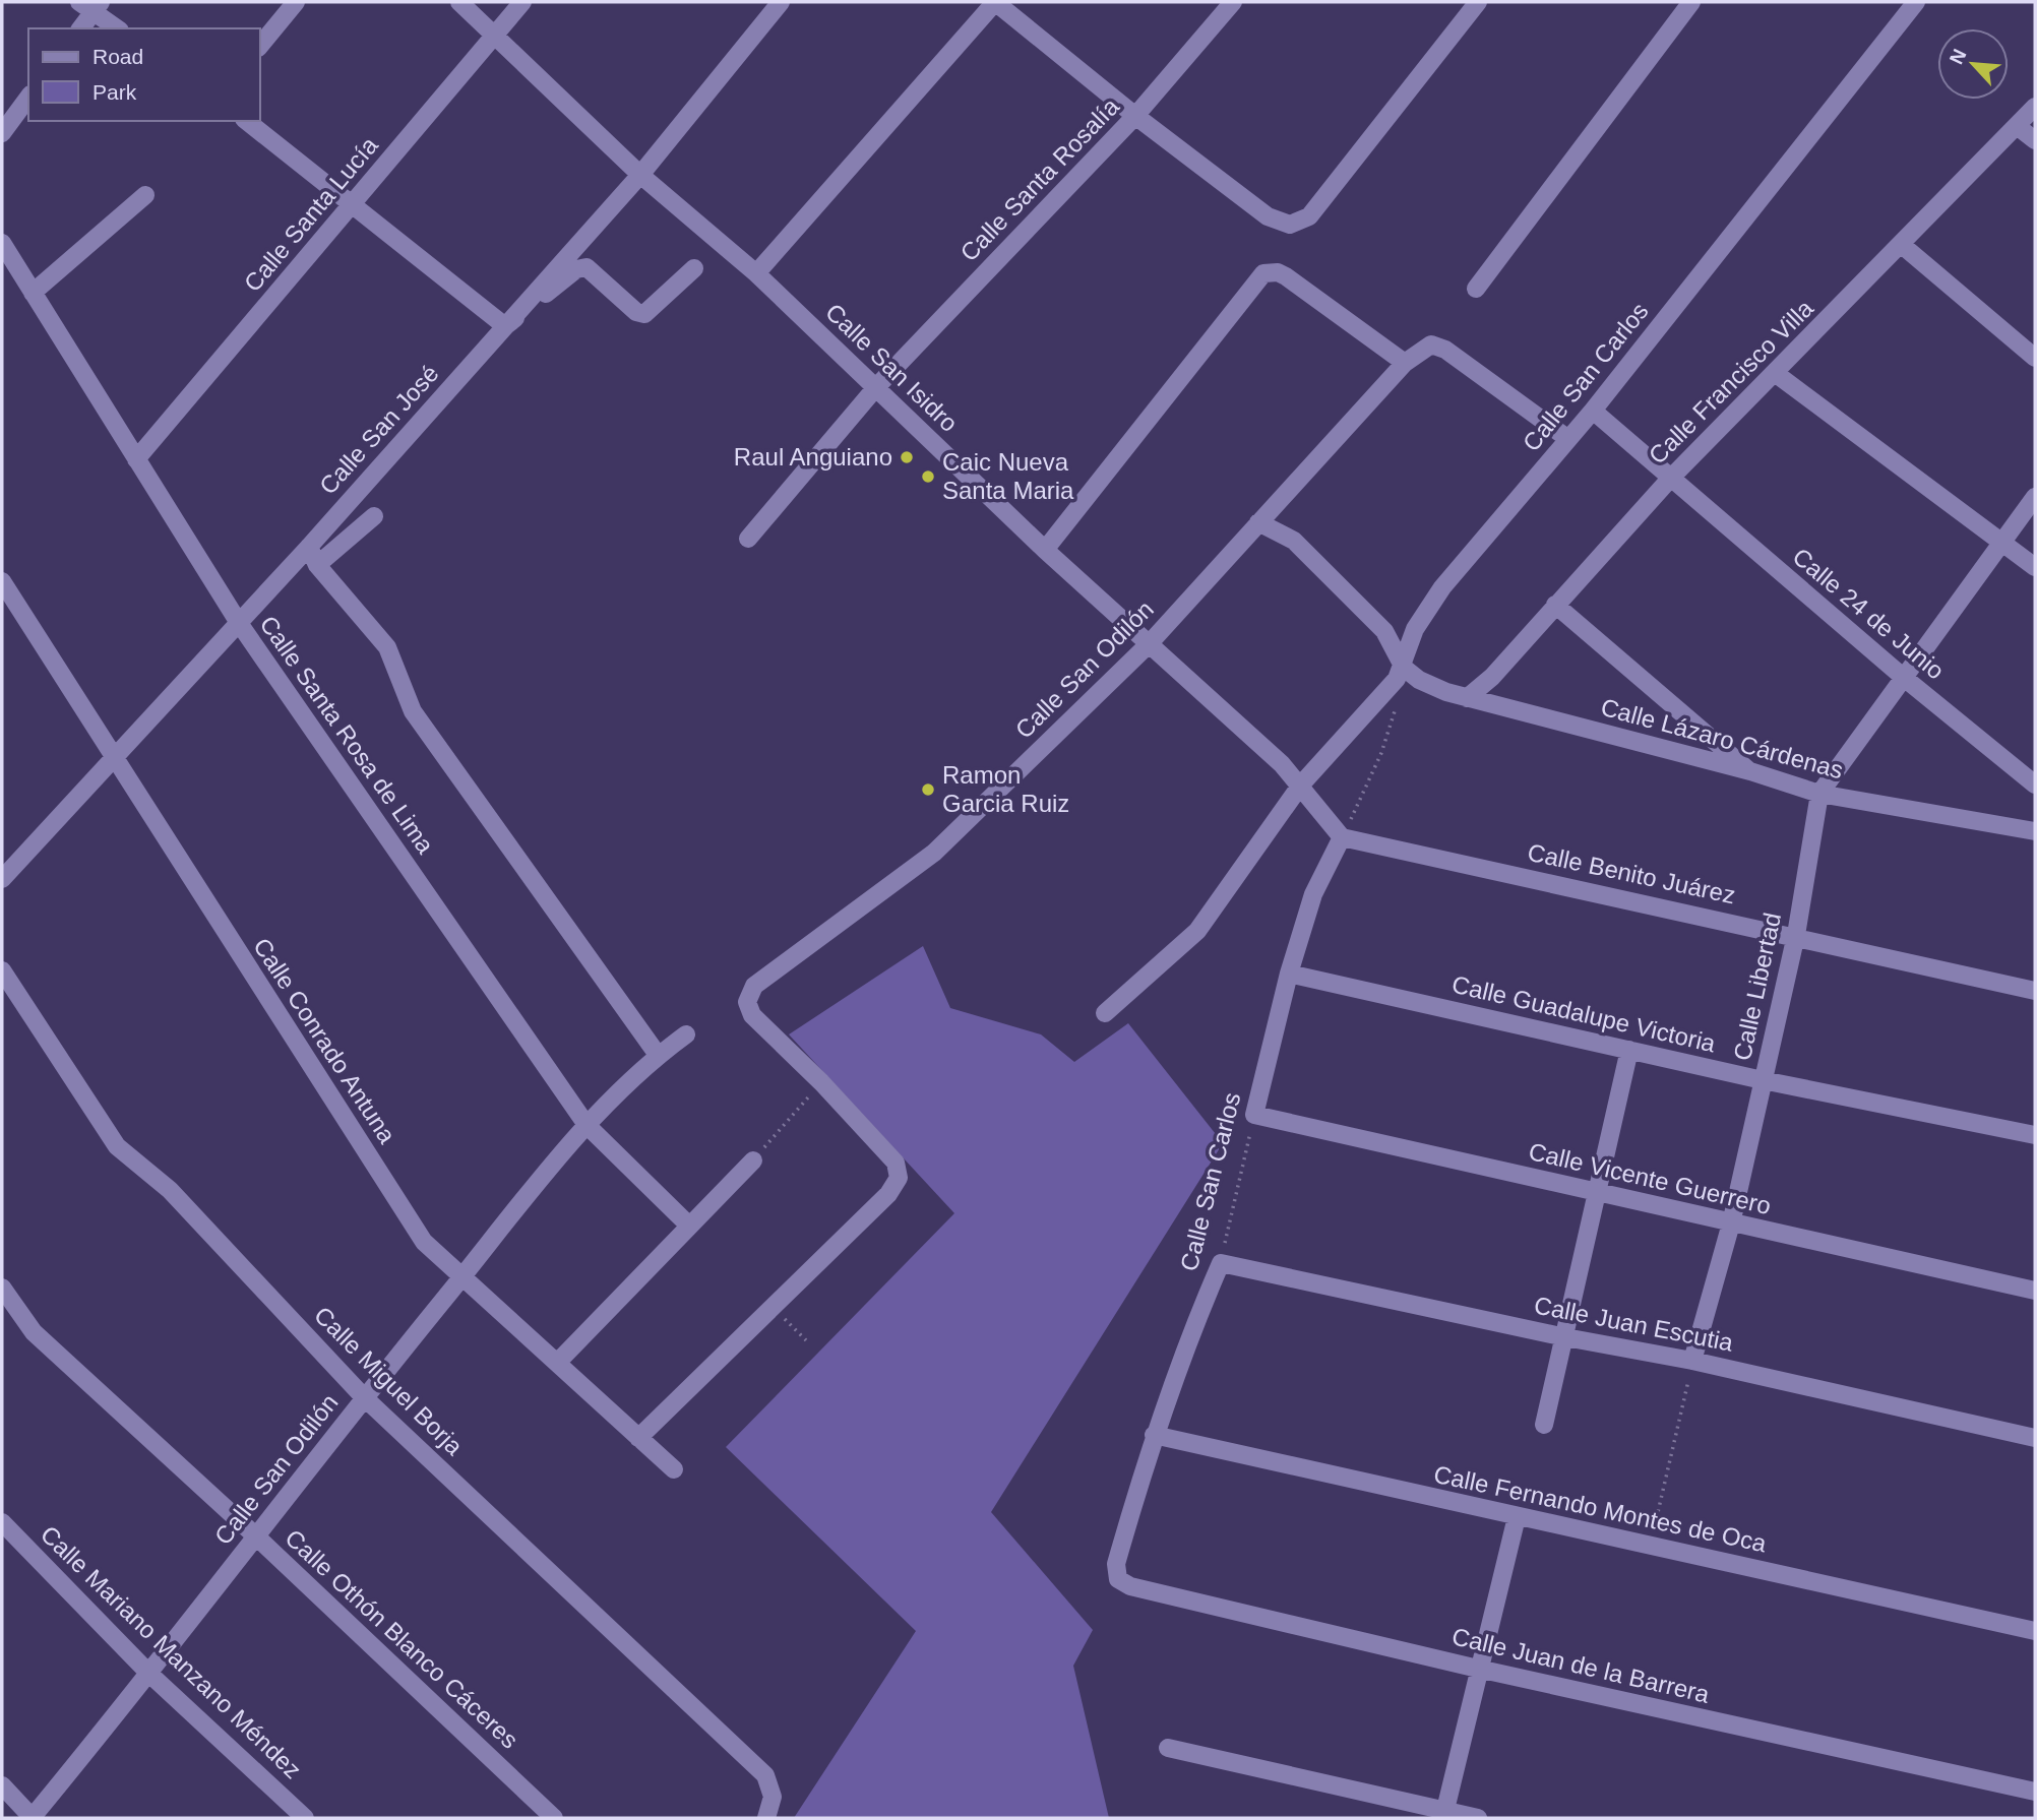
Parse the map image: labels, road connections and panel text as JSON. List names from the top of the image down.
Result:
{
  "streets": {
    "street": [
      "Calle Santa Rosalía",
      "Calle Santa Lucía",
      "Calle San Isidro",
      "Calle San Carlos",
      "Calle Francisco Villa",
      "Calle San José",
      "Calle 24 de Junio",
      "Calle San Odilón",
      "Calle Santa Rosa de Lima",
      "Calle Lázaro Cárdenas",
      "Calle Benito Juárez",
      "Calle Libertad",
      "Calle Guadalupe Victoria",
      "Calle Conrado Antuna",
      "Calle Vicente Guerrero",
      "Calle Juan Escutia",
      "Calle Miguel Borja",
      "Calle Fernando Montes de Oca",
      "Calle Othón Blanco Cáceres",
      "Calle Mariano Manzano Méndez",
      "Calle Juan de la Barrera"
    ]
  },
  "crossings": [
    ["Calle Santa Rosalía", "Calle San Isidro"],
    ["Calle Santa Lucía", "Calle San Isidro"],
    ["Calle Santa Lucía", "Calle Santa Rosa de Lima"],
    ["Calle San Isidro", "Calle San Carlos"],
    ["Calle San Isidro", "Calle San José"],
    ["Calle San Isidro", "Calle San Odilón"],
    ["Calle San Isidro", "Calle Benito Juárez"],
    ["Calle San Carlos", "Calle 24 de Junio"],
    ["Calle San Carlos", "Calle San Odilón"],
    ["Calle San Carlos", "Calle Lázaro Cárdenas"],
    ["Calle San Carlos", "Calle Benito Juárez"],
    ["Calle San Carlos", "Calle Guadalupe Victoria"],
    ["Calle San Carlos", "Calle Vicente Guerrero"],
    ["Calle San Carlos", "Calle Juan Escutia"],
    ["Calle San Carlos", "Calle Fernando Montes de Oca"],
    ["Calle San Carlos", "Calle Juan de la Barrera"],
    ["Calle Francisco Villa", "Calle 24 de Junio"],
    ["Calle Francisco Villa", "Calle Lázaro Cárdenas"],
    ["Calle San José", "Calle Santa Rosa de Lima"],
    ["Calle San José", "Calle Conrado Antuna"],
    ["Calle 24 de Junio", "Calle Libertad"],
    ["Calle San Odilón", "Calle Santa Rosa de Lima"],
    ["Calle San Odilón", "Calle Conrado Antuna"],
    ["Calle San Odilón", "Calle Miguel Borja"],
    ["Calle San Odilón", "Calle Othón Blanco Cáceres"],
    ["Calle San Odilón", "Calle Mariano Manzano Méndez"],
    ["Calle Lázaro Cárdenas", "Calle Libertad"],
    ["Calle Benito Juárez", "Calle Libertad"],
    ["Calle Libertad", "Calle Guadalupe Victoria"],
    ["Calle Libertad", "Calle Vicente Guerrero"],
    ["Calle Libertad", "Calle Juan Escutia"]
  ],
  "places": ["Raul Anguiano", "Caic Nueva Santa Maria", "Ramon Garcia Ruiz"],
  "legend": ["Road", "Park"],
  "north": "top left"
}
